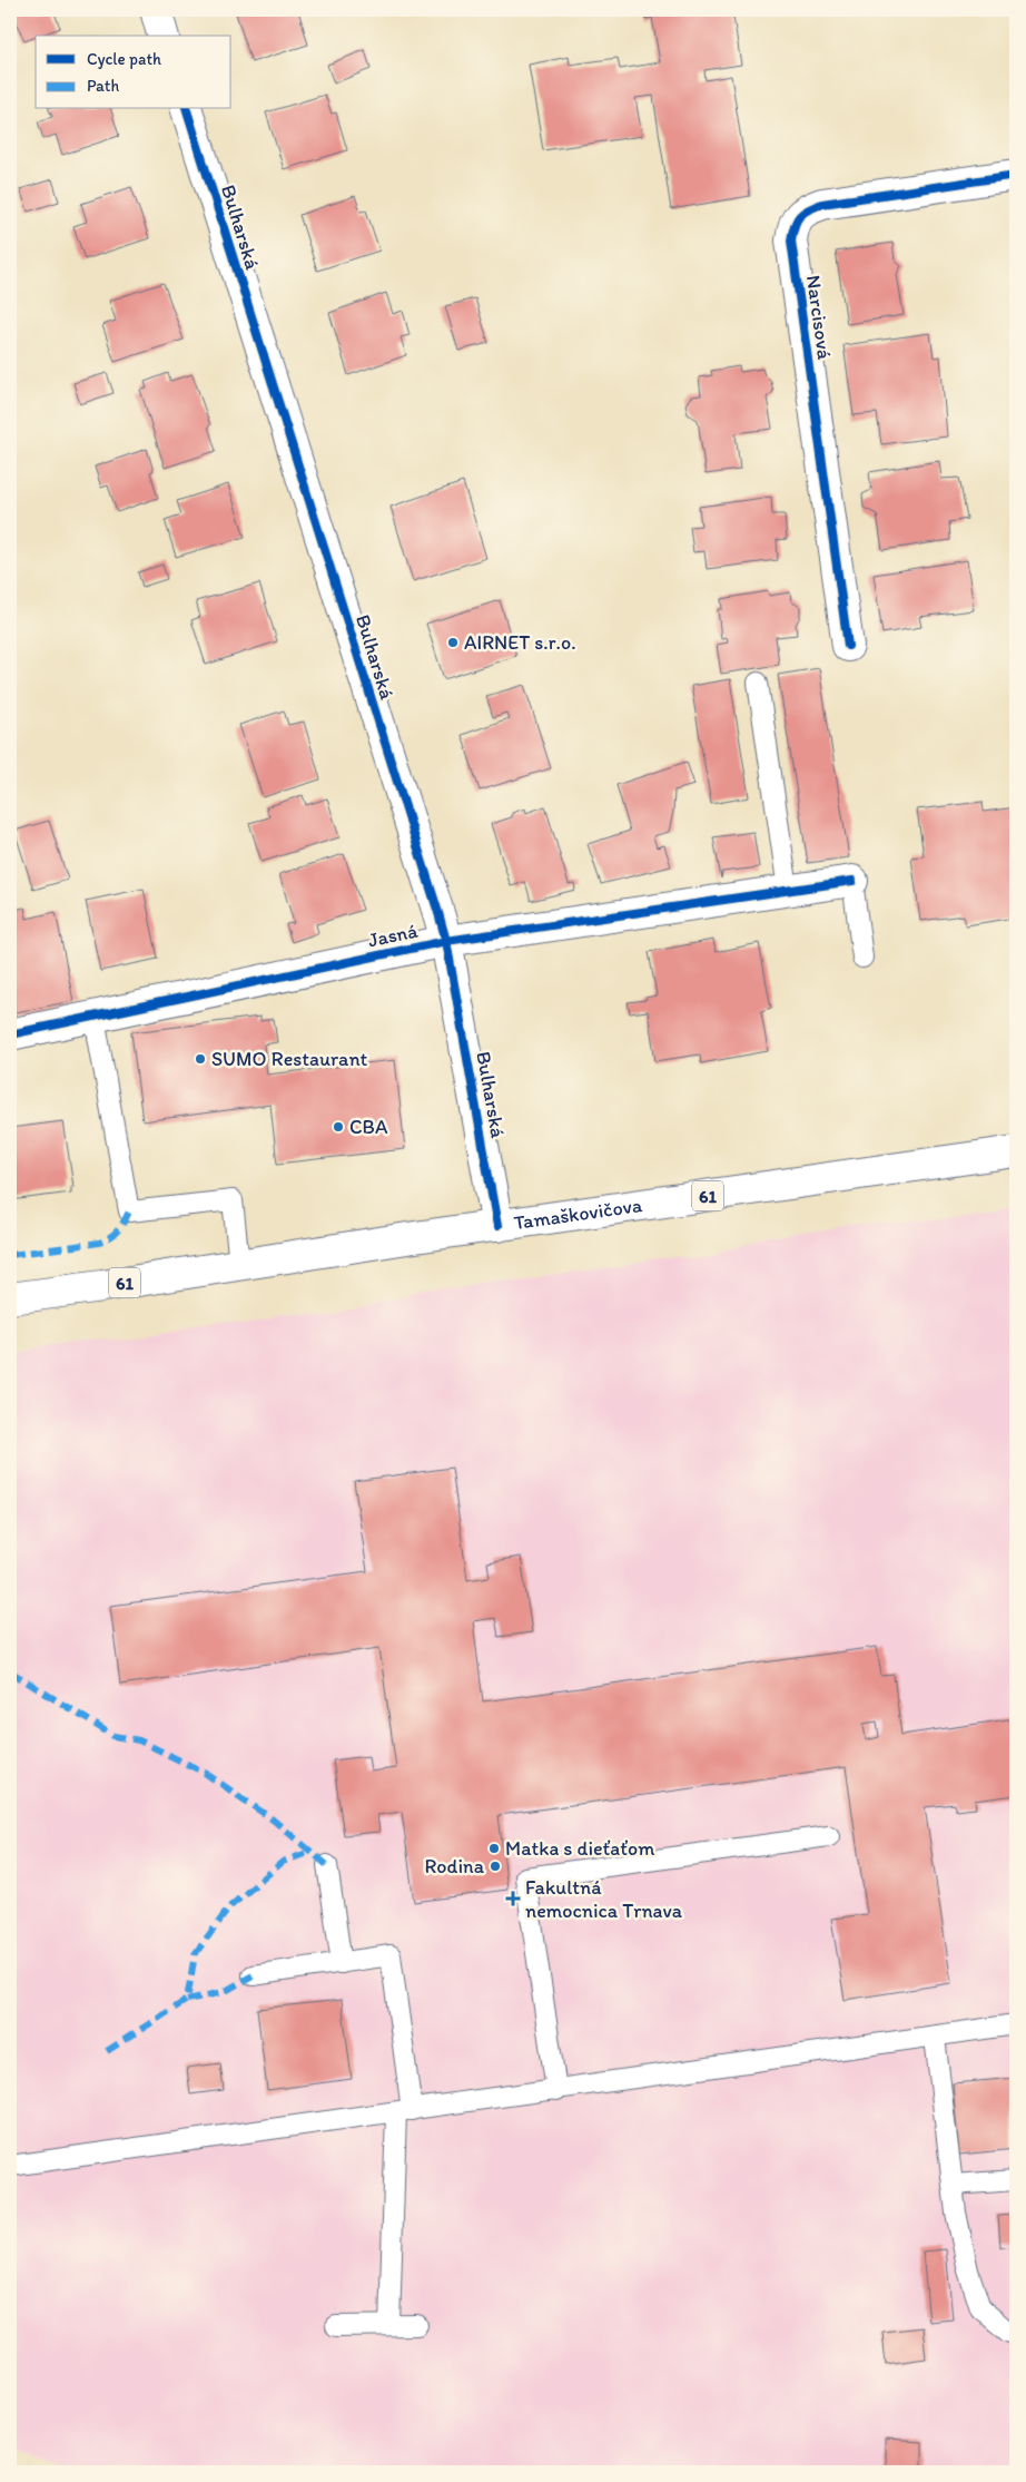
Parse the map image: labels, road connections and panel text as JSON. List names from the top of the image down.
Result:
{
  "streets": {
    "street": [
      "Bulharská",
      "Narcisová",
      "Jasná",
      "61",
      "Tamaškovičova"
    ]
  },
  "crossings": [
    ["Bulharská", "Jasná"],
    ["Bulharská", "Tamaškovičova"]
  ],
  "places": {
    "other": [
      "AIRNET s.r.o.",
      "SUMO Restaurant",
      "CBA",
      "Matka s dieťaťom",
      "Rodina"
    ],
    "health": ["Fakultná nemocnica Trnava"]
  },
  "legend": ["Cycle path", "Path"]
}
